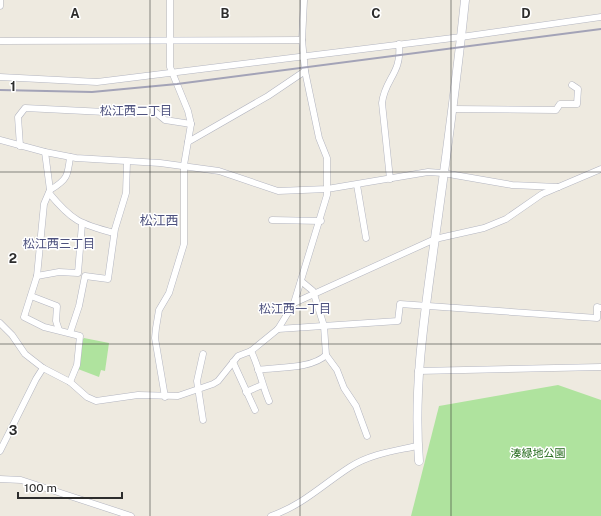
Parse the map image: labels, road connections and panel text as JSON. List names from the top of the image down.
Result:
{
  "districts": [
    "松江西二丁目",
    "松江西",
    "松江西三丁目",
    "松江西一丁目"
  ],
  "parks": ["湊緑地公園"],
  "scale_bar": "100 m",
  "grid": {
    "columns": [
      "A",
      "B",
      "C",
      "D"
    ],
    "rows": ["1", "2", "3"]
  }
}
